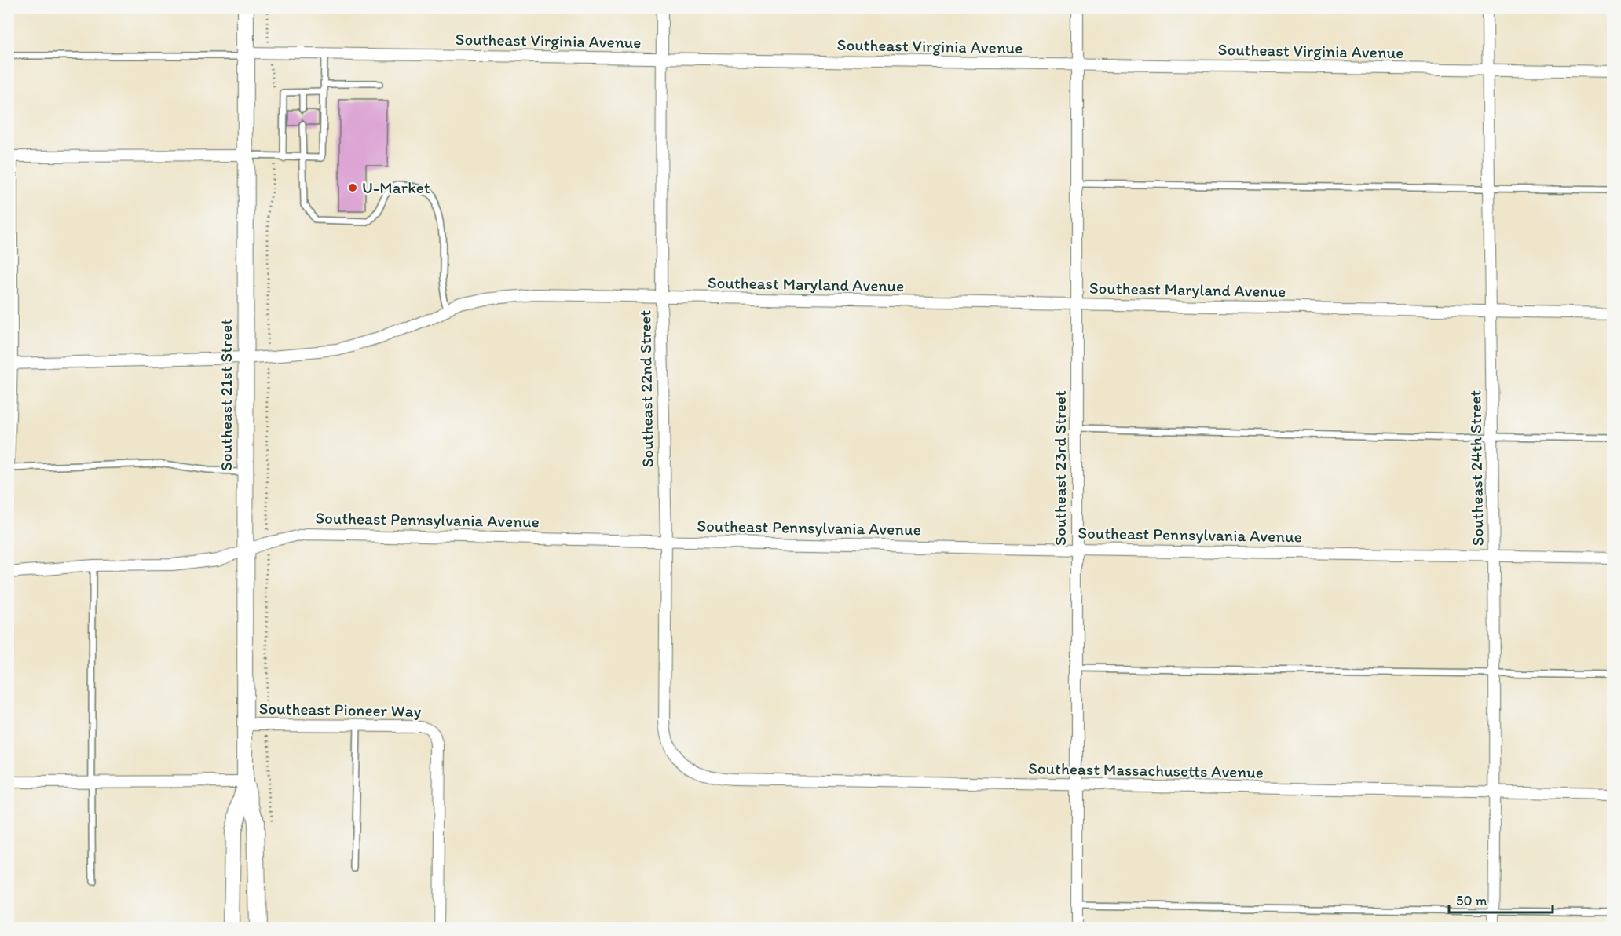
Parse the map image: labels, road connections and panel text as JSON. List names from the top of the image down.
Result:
{
  "streets": {
    "main road": ["Southeast 21st Street"],
    "street": [
      "Southeast Virginia Avenue",
      "Southeast Maryland Avenue",
      "Southeast 22nd Street",
      "Southeast 23rd Street",
      "Southeast 24th Street",
      "Southeast Pennsylvania Avenue",
      "Southeast Pioneer Way",
      "Southeast Massachusetts Avenue"
    ]
  },
  "crossings": [
    ["Southeast Virginia Avenue", "Southeast 22nd Street"],
    ["Southeast Virginia Avenue", "Southeast 21st Street"],
    ["Southeast Virginia Avenue", "Southeast 23rd Street"],
    ["Southeast Virginia Avenue", "Southeast 24th Street"],
    ["Southeast Maryland Avenue", "Southeast 22nd Street"],
    ["Southeast Maryland Avenue", "Southeast 21st Street"],
    ["Southeast Maryland Avenue", "Southeast 23rd Street"],
    ["Southeast Maryland Avenue", "Southeast 24th Street"],
    ["Southeast 22nd Street", "Southeast Pennsylvania Avenue"],
    ["Southeast 22nd Street", "Southeast Massachusetts Avenue"],
    ["Southeast 21st Street", "Southeast Pennsylvania Avenue"],
    ["Southeast 21st Street", "Southeast Pioneer Way"],
    ["Southeast 23rd Street", "Southeast Pennsylvania Avenue"],
    ["Southeast 23rd Street", "Southeast Massachusetts Avenue"],
    ["Southeast 24th Street", "Southeast Pennsylvania Avenue"],
    ["Southeast 24th Street", "Southeast Massachusetts Avenue"]
  ],
  "places": ["U-Market"],
  "scale_bar": "50 m"
}
